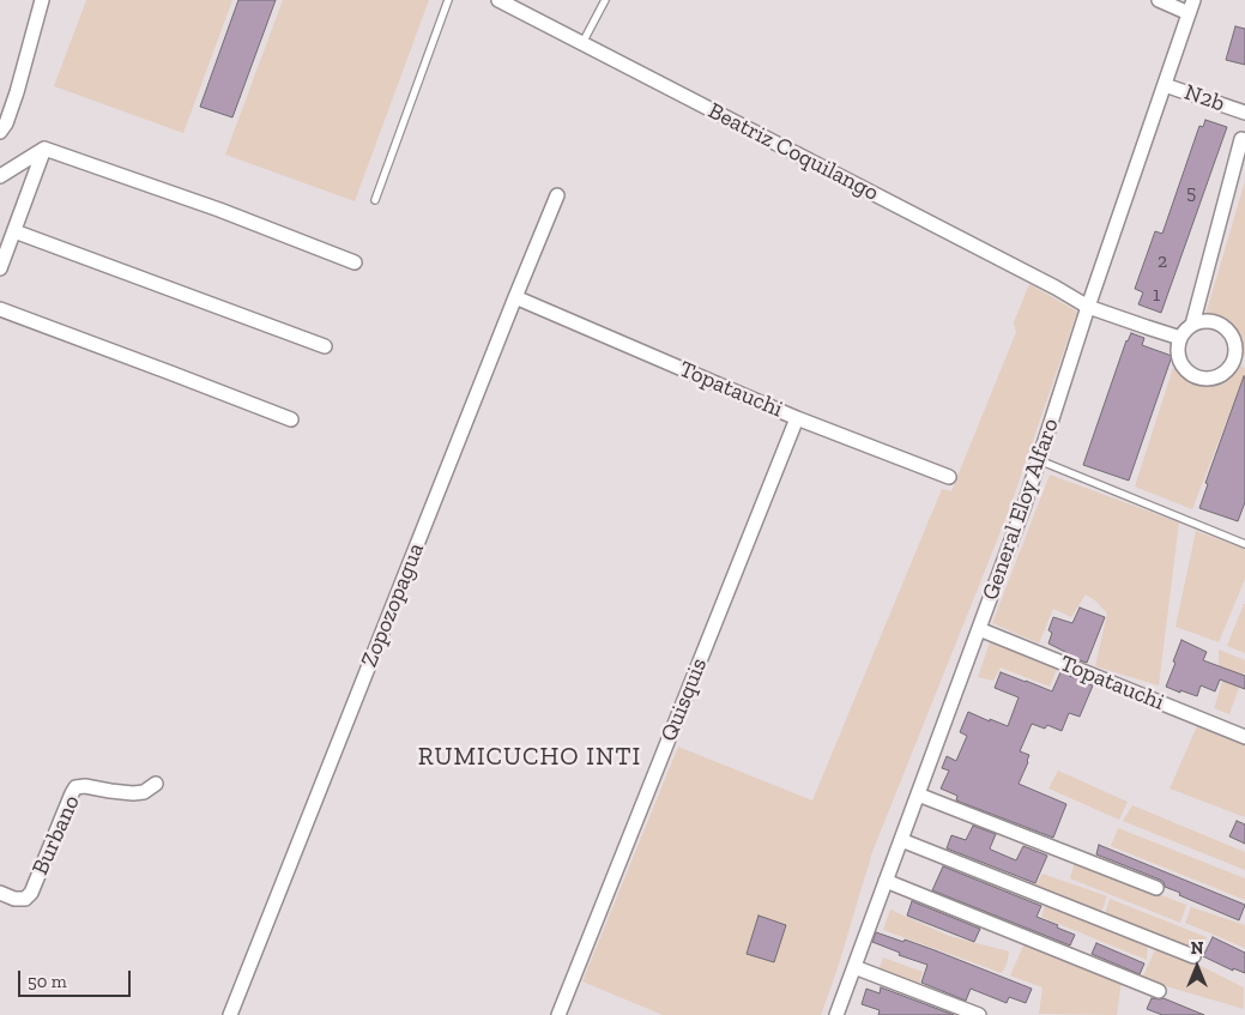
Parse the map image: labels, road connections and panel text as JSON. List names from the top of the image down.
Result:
{
  "streets": {
    "street": [
      "N2b",
      "Beatriz Coquilango",
      "Topatauchi",
      "General Eloy Alfaro",
      "Zopozopagua",
      "Quisquis",
      "Burbano"
    ]
  },
  "crossings": [
    ["N2b", "General Eloy Alfaro"],
    ["Beatriz Coquilango", "General Eloy Alfaro"],
    ["Topatauchi", "General Eloy Alfaro"],
    ["Topatauchi", "Zopozopagua"],
    ["Topatauchi", "Quisquis"]
  ],
  "districts": ["RUMICUCHO INTI"],
  "house_numbers": ["5", "2", "1"],
  "scale_bar": "50 m",
  "north": "top"
}
